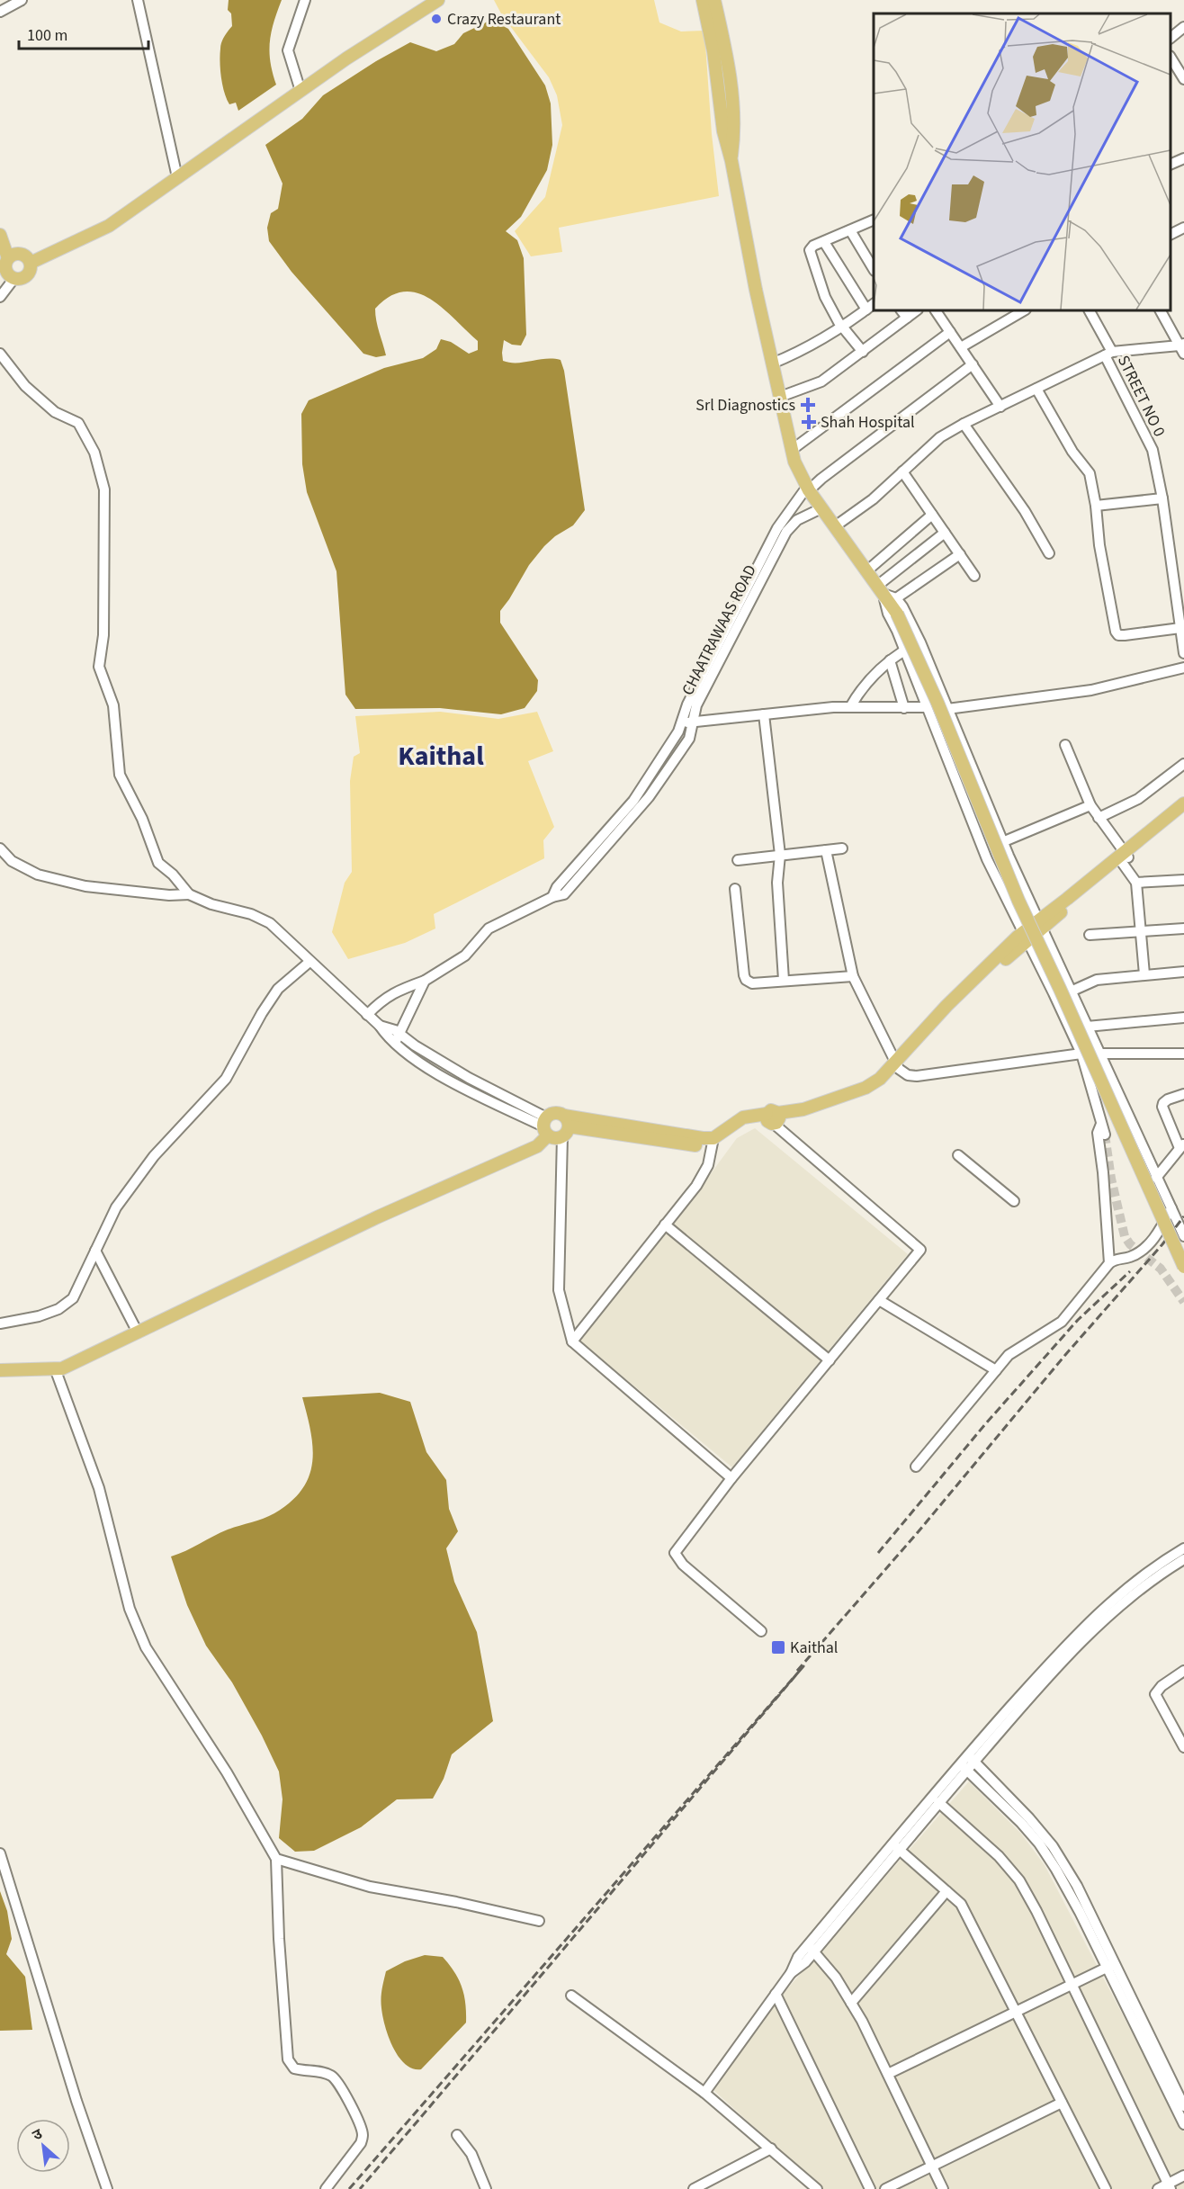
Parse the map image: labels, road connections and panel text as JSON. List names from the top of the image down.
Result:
{
  "streets": {
    "street": ["STREET NO 0", "CHAATRAWAAS ROAD"]
  },
  "districts": ["Kaithal"],
  "places": {
    "other": ["Crazy Restaurant"],
    "health": ["Srl Diagnostics", "Shah Hospital"],
    "transit": ["Kaithal"]
  },
  "scale_bar": "100 m",
  "north": "top left"
}
